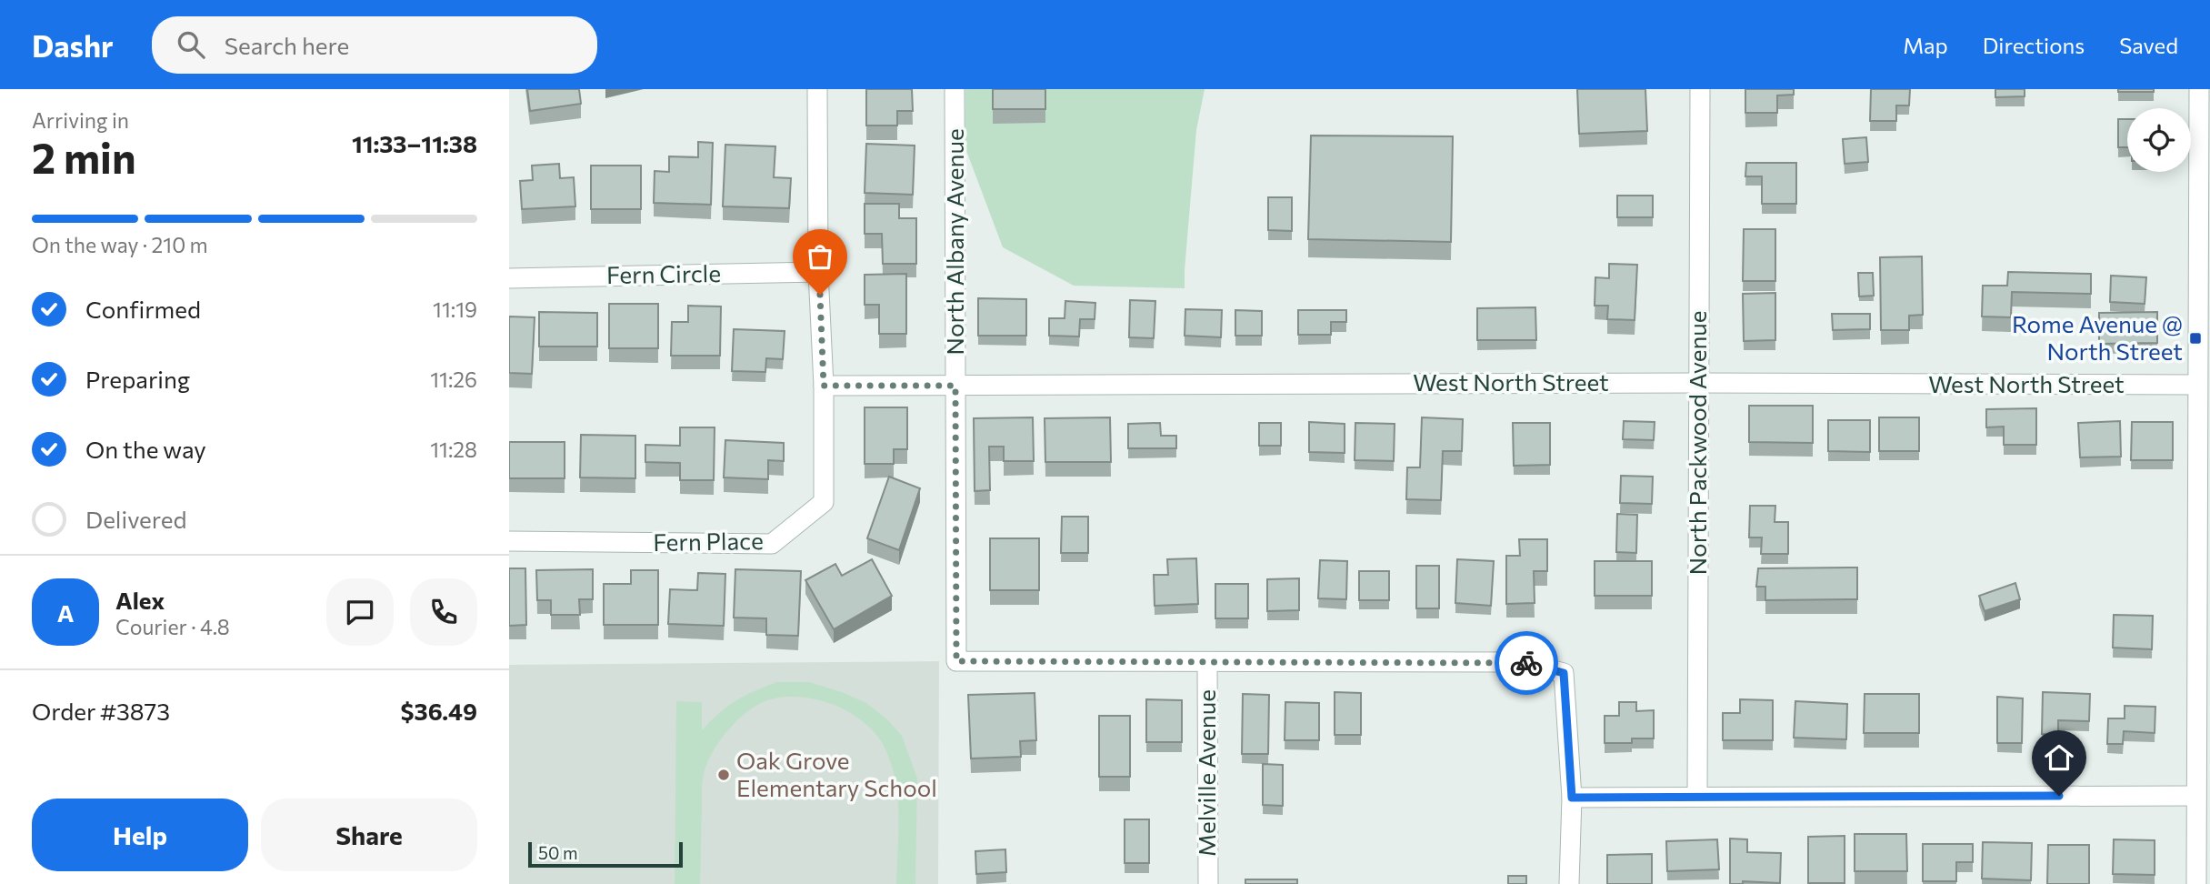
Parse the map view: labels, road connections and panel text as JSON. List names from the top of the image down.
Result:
{
  "streets": {
    "street": [
      "North Albany Avenue",
      "Fern Circle",
      "West North Street",
      "North Packwood Avenue",
      "Fern Place",
      "Melville Avenue"
    ]
  },
  "crossings": [
    ["North Albany Avenue", "West North Street"],
    ["North Albany Avenue", "Melville Avenue"],
    ["Fern Circle", "Fern Place"],
    ["West North Street", "North Packwood Avenue"],
    ["West North Street", "Fern Place"]
  ],
  "places": {
    "transit": ["Rome Avenue @ North Street"],
    "other": ["Oak Grove Elementary School"]
  },
  "scale_bar": "50 m",
  "page": {
    "header": "Dashr",
    "search": "Search here",
    "nav": ["Map", "Directions", "Saved"],
    "heading": ["2 min", "Arriving in", "11:33–11:38"],
    "panel": [
      "Alex",
      "Courier · 4.8",
      "Order #3873",
      "$36.49"
    ],
    "bar": "On the way · 210 m",
    "list": [
      ["Confirmed", "11:19"],
      ["Preparing", "11:26"],
      ["On the way", "11:28"],
      "Delivered"
    ],
    "round": "A",
    "buttons": ["Help", "Share"],
    "scale": "50 m"
  }
}
